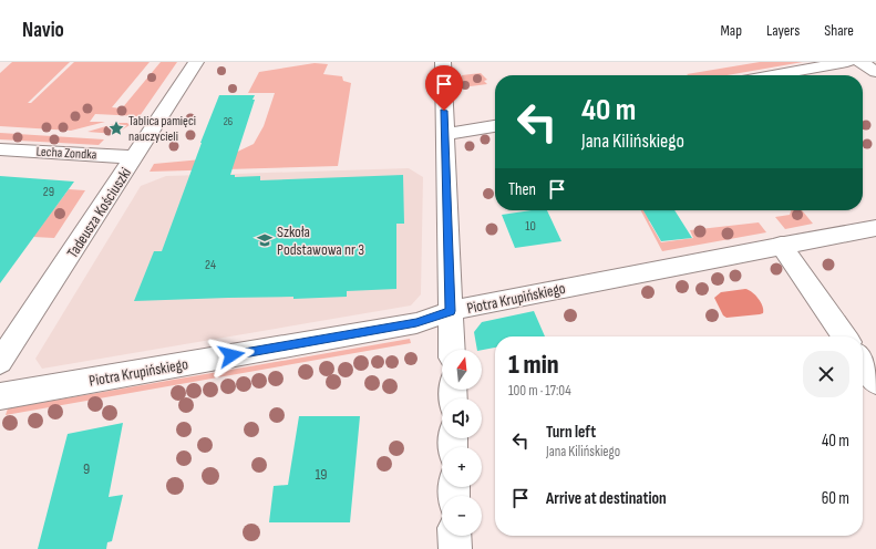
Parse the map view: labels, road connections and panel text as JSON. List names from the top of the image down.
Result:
{
  "streets": {
    "street": ["Lecha Zondka", "Tadeusza Kościuszki", "Piotra Krupińskiego"]
  },
  "crossings": [
    ["Lecha Zondka", "Tadeusza Kościuszki"]
  ],
  "places": {
    "place": ["Tablica pamięci nauczycieli"],
    "school or university": ["Szkoła Podstawowa nr 3"]
  },
  "house_numbers": [
    "26",
    "29",
    "10",
    "24",
    "9",
    "19"
  ],
  "north": "top",
  "page": {
    "header": "Navio",
    "nav": ["Map", "Layers", "Share"],
    "turn": ["40 m", "Jana Kilińskiego"],
    "then": "Then",
    "heading": ["1 min", "100 m · 17:04"],
    "map_buttons": ["+", "−"],
    "list": [
      {
        "name": "Turn left",
        "note": "Jana Kilińskiego",
        "value": "40 m"
      },
      {
        "name": "Arrive at destination",
        "value": "60 m"
      }
    ]
  }
}
